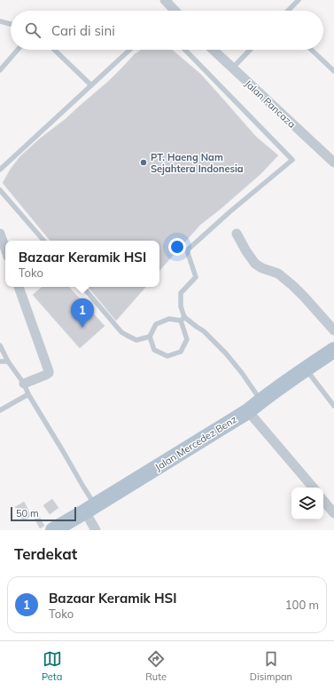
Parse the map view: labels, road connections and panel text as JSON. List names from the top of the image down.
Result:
{
  "streets": {
    "main road": ["Jalan Mercedez Benz"],
    "street": ["Jalan Pancaza"]
  },
  "places": ["PT. Haeng Nam Sejahtera Indonesia"],
  "scale_bar": "50 m",
  "page": {
    "search": "Cari di sini",
    "popup": ["Bazaar Keramik HSI", "Toko"],
    "pins": "1",
    "scale": "50 m",
    "heading": "Terdekat",
    "list": [
      {
        "mark": "1",
        "name": "Bazaar Keramik HSI",
        "note": "Toko",
        "value": "100 m"
      }
    ],
    "nav": ["Peta", "Rute", "Disimpan"]
  }
}
